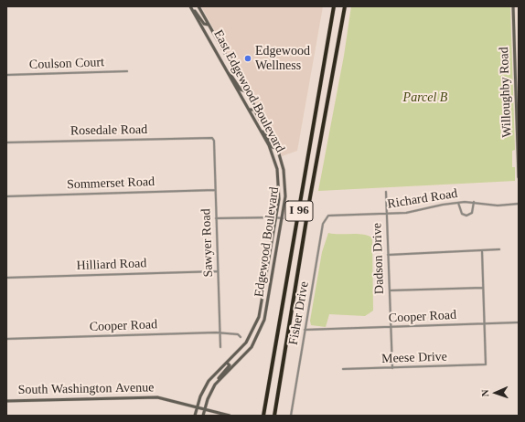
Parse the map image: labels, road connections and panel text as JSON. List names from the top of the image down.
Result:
{
  "streets": {
    "highway": ["I 96"],
    "street": [
      "Coulson Court",
      "East Edgewood Boulevard",
      "Willoughby Road",
      "Rosedale Road",
      "Sommerset Road",
      "Richard Road",
      "Edgewood Boulevard",
      "Sawyer Road",
      "Dadson Drive",
      "Hilliard Road",
      "Fisher Drive",
      "Cooper Road",
      "Meese Drive",
      "South Washington Avenue"
    ]
  },
  "crossings": [
    ["East Edgewood Boulevard", "South Washington Avenue"],
    ["Rosedale Road", "Sawyer Road"],
    ["Sommerset Road", "Sawyer Road"],
    ["Richard Road", "Dadson Drive"],
    ["Richard Road", "Fisher Drive"],
    ["Edgewood Boulevard", "South Washington Avenue"],
    ["Sawyer Road", "Hilliard Road"],
    ["Sawyer Road", "Cooper Road"],
    ["Dadson Drive", "Cooper Road"],
    ["Dadson Drive", "Meese Drive"],
    ["Fisher Drive", "Cooper Road"],
    ["Cooper Road", "Meese Drive"]
  ],
  "parks": ["Parcel B"],
  "places": ["Edgewood Wellness"],
  "north": "left"
}
